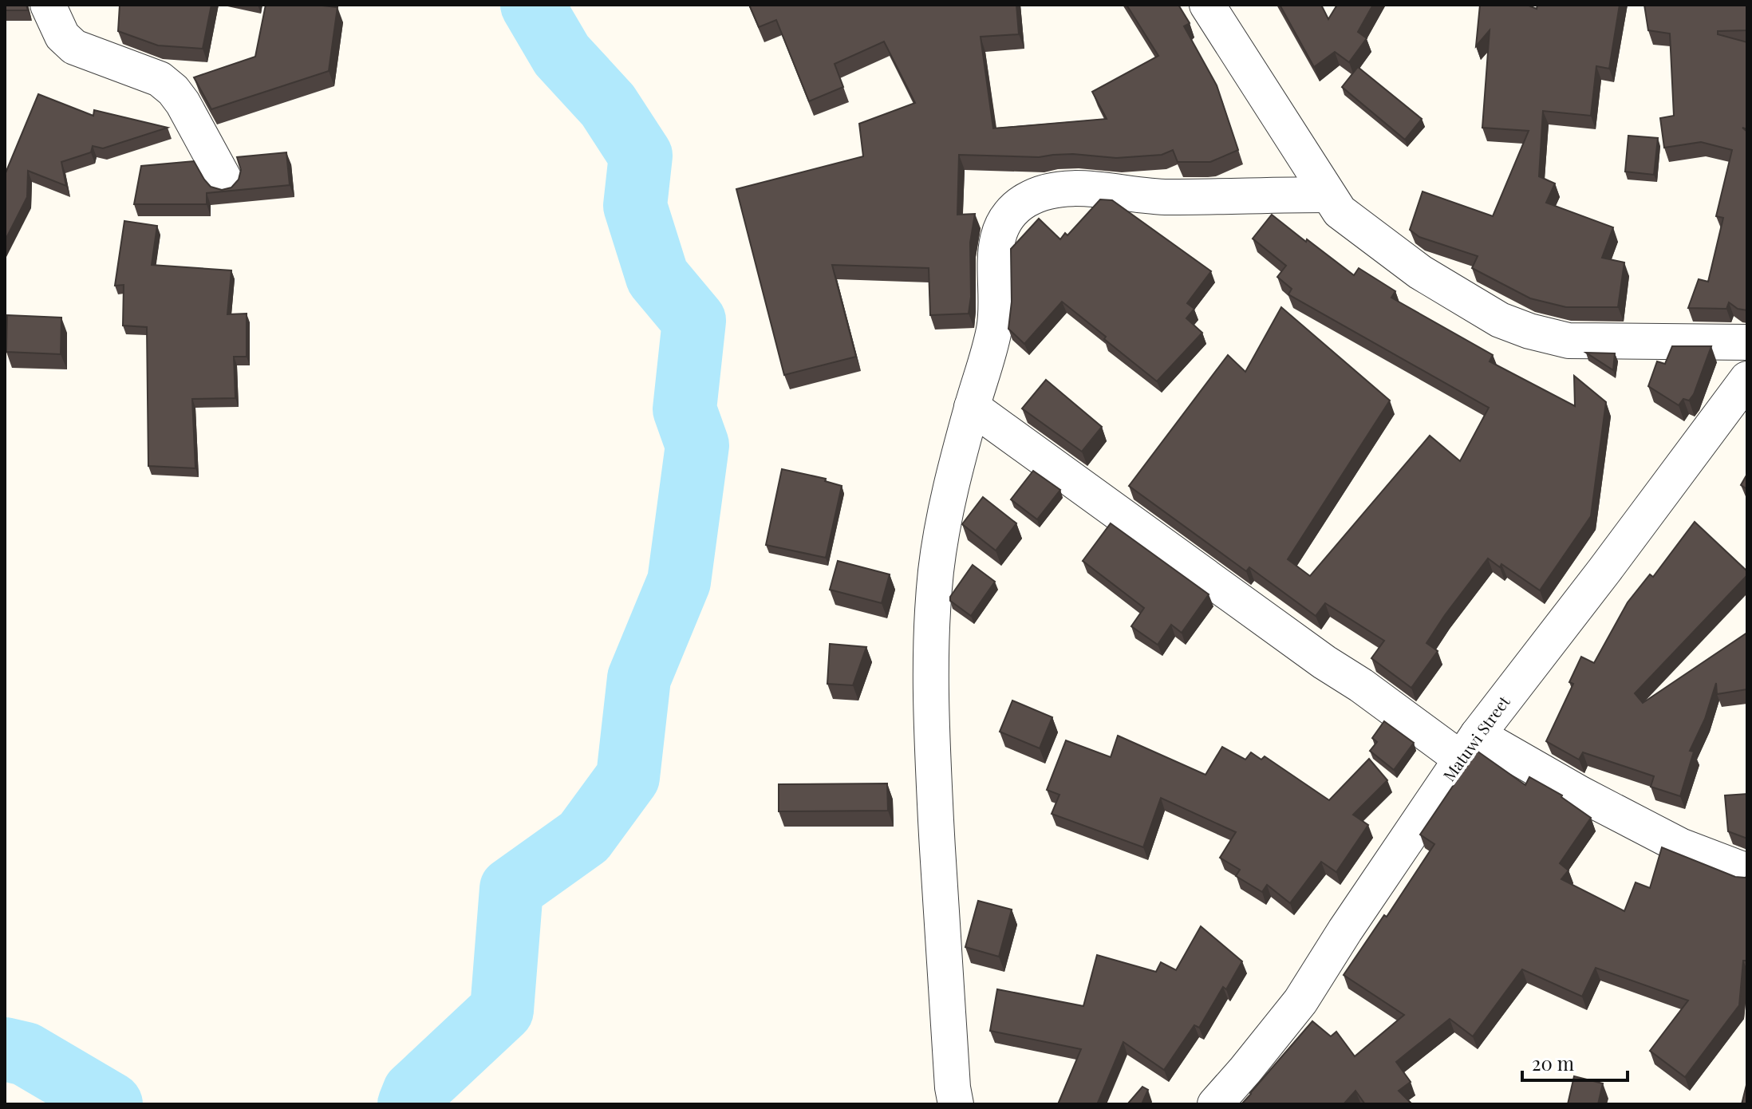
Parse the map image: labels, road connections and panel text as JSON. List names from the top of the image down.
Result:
{
  "streets": {
    "street": ["Matuwi Street"]
  },
  "scale_bar": "20 m"
}
